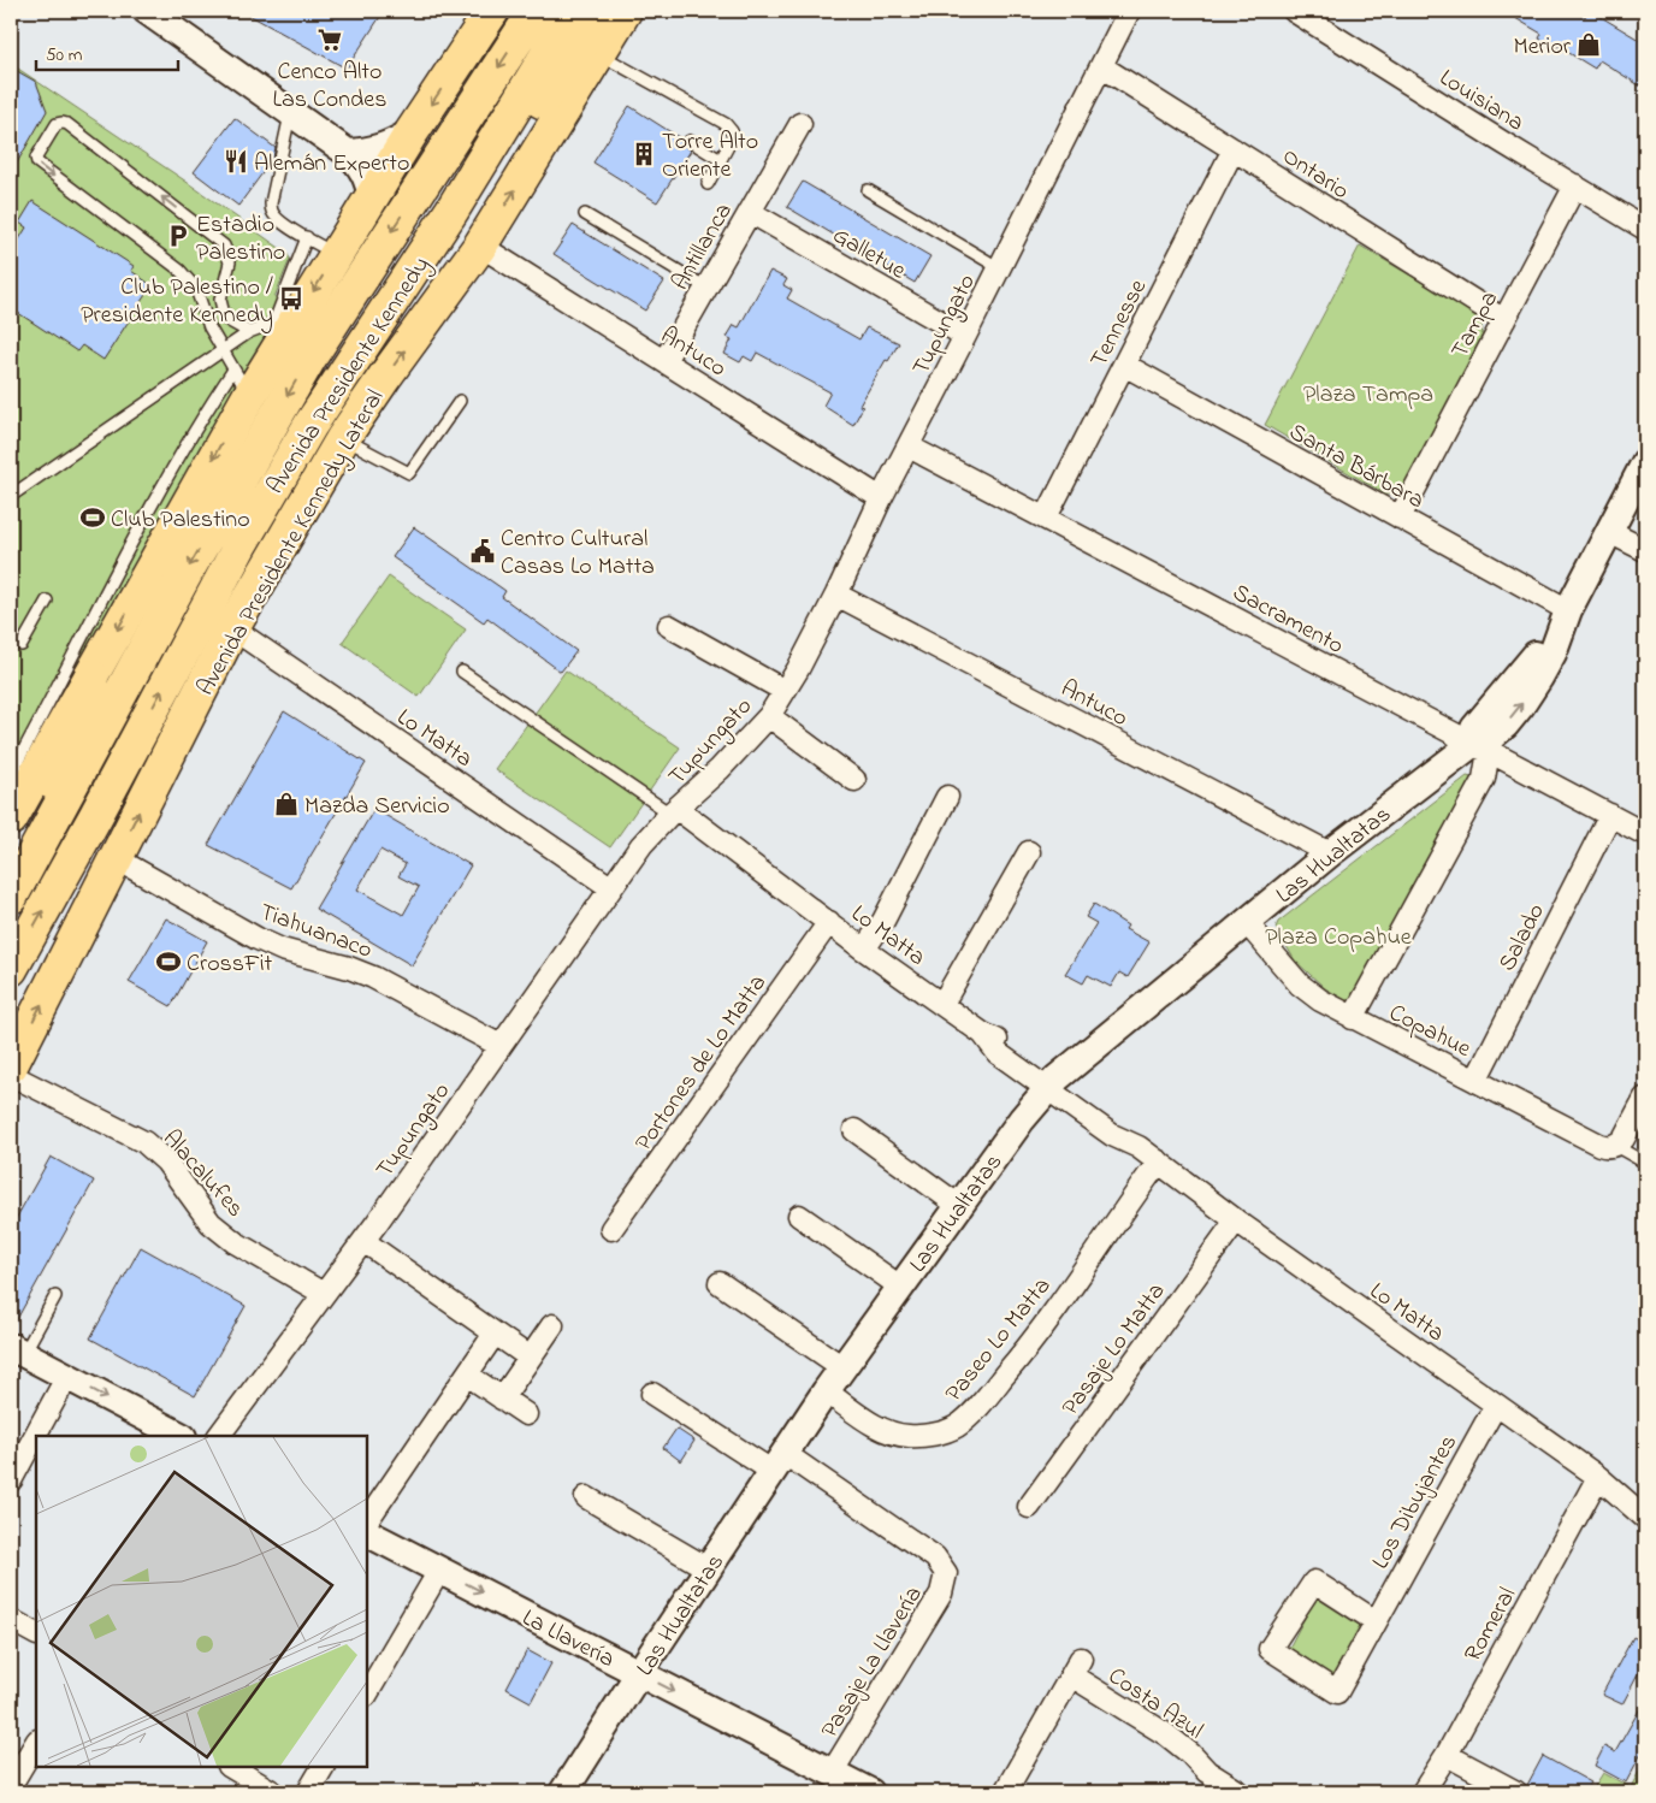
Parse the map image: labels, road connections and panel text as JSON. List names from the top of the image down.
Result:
{
  "streets": {
    "main road": ["Avenida Presidente Kennedy", "Avenida Presidente Kennedy Lateral"],
    "street": [
      "Louisiana",
      "Ontario",
      "Antillanca",
      "Galletue",
      "Tennesse",
      "Tupungato",
      "Tampa",
      "Antuco",
      "Santa Bárbara",
      "Sacramento",
      "Lo Matta",
      "Las Hualtatas",
      "Tiahuanaco",
      "Salado",
      "Copahue",
      "Portones de Lo Matta",
      "Alacalufes",
      "Paseo Lo Matta",
      "Pasaje Lo Matta",
      "Los Dibujantes",
      "Romeral",
      "La Llavería",
      "Pasaje La Llavería",
      "Costa Azul"
    ]
  },
  "crossings": [
    ["Louisiana", "Tampa"],
    ["Ontario", "Tennesse"],
    ["Ontario", "Tupungato"],
    ["Ontario", "Tampa"],
    ["Antillanca", "Galletue"],
    ["Antillanca", "Antuco"],
    ["Galletue", "Tupungato"],
    ["Tennesse", "Santa Bárbara"],
    ["Tennesse", "Sacramento"],
    ["Tupungato", "Antuco"],
    ["Tupungato", "Sacramento"],
    ["Tupungato", "Lo Matta"],
    ["Tupungato", "Tiahuanaco"],
    ["Tupungato", "Alacalufes"],
    ["Tampa", "Santa Bárbara"],
    ["Antuco", "Avenida Presidente Kennedy Lateral"],
    ["Antuco", "Las Hualtatas"],
    ["Santa Bárbara", "Las Hualtatas"],
    ["Avenida Presidente Kennedy Lateral", "Lo Matta"],
    ["Avenida Presidente Kennedy Lateral", "Tiahuanaco"],
    ["Sacramento", "Las Hualtatas"],
    ["Sacramento", "Salado"],
    ["Lo Matta", "Las Hualtatas"],
    ["Lo Matta", "Portones de Lo Matta"],
    ["Lo Matta", "Paseo Lo Matta"],
    ["Lo Matta", "Pasaje Lo Matta"],
    ["Lo Matta", "Los Dibujantes"],
    ["Lo Matta", "Romeral"],
    ["Las Hualtatas", "Copahue"],
    ["Las Hualtatas", "Paseo Lo Matta"],
    ["Las Hualtatas", "La Llavería"],
    ["Las Hualtatas", "Pasaje La Llavería"],
    ["Salado", "Copahue"],
    ["La Llavería", "Pasaje La Llavería"]
  ],
  "parks": ["Plaza Tampa", "Plaza Copahue"],
  "places": {
    "supermarket": ["Cenco Alto Las Condes"],
    "shop": ["Merior", "Mazda Servicio"],
    "building": ["Torre Alto Oriente"],
    "restaurant": ["Alemán Experto"],
    "parking": ["Estadio Palestino"],
    "bus stop": ["Club Palestino / Presidente Kennedy"],
    "sports": ["Club Palestino", "CrossFit"],
    "public building": ["Centro Cultural Casas Lo Matta"]
  },
  "scale_bar": "50 m"
}
